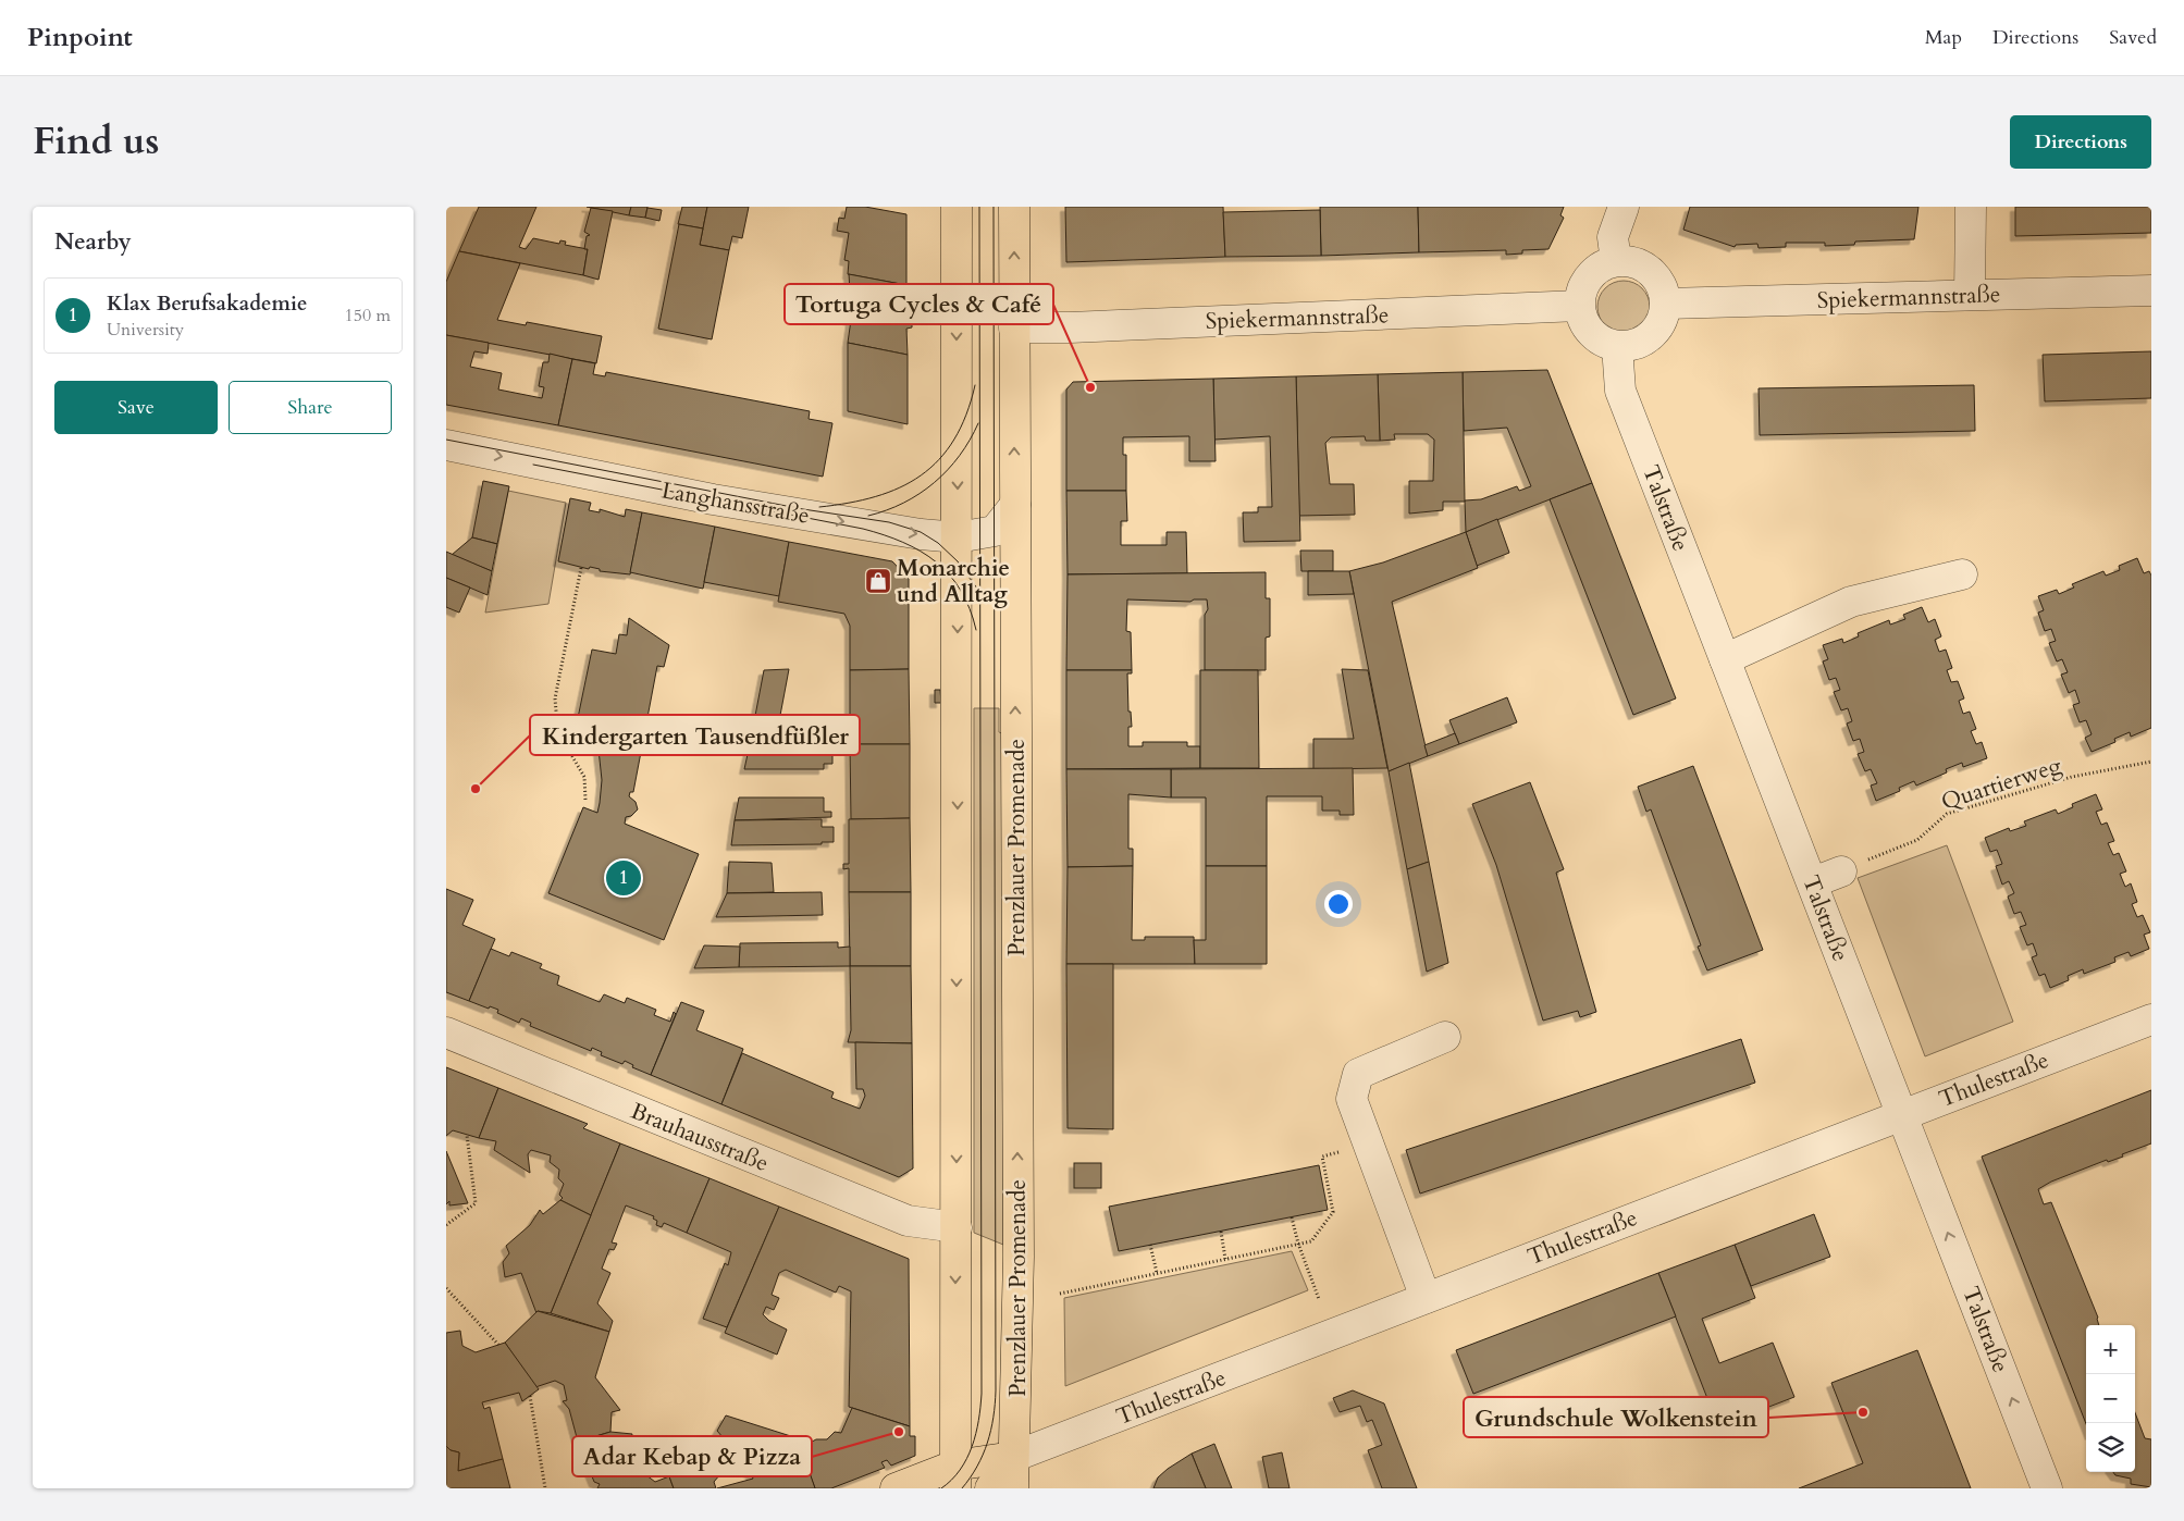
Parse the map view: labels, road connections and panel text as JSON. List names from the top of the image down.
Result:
{
  "streets": {
    "main road": ["Prenzlauer Promenade"],
    "street": [
      "Spiekermannstraße",
      "Langhansstraße",
      "Talstraße",
      "Thulestraße",
      "Brauhausstraße"
    ],
    "path": ["Quartierweg"]
  },
  "crossings": [
    ["Spiekermannstraße", "Talstraße"],
    ["Spiekermannstraße", "Prenzlauer Promenade"],
    ["Langhansstraße", "Prenzlauer Promenade"],
    ["Talstraße", "Thulestraße"],
    ["Prenzlauer Promenade", "Thulestraße"]
  ],
  "one_way": ["Langhansstraße"],
  "places": {
    "other": [
      "Tortuga Cycles & Café",
      "Kindergarten Tausendfüßler",
      "Grundschule Wolkenstein",
      "Adar Kebap & Pizza"
    ],
    "shop": ["Monarchie und Alltag"]
  },
  "page": {
    "header": "Pinpoint",
    "nav": ["Map", "Directions", "Saved"],
    "title": "Find us",
    "buttons": [
      "Directions",
      ["Save", "Share"]
    ],
    "heading": "Nearby",
    "list": [
      {
        "mark": "1",
        "name": "Klax Berufsakademie",
        "note": "University",
        "value": "150 m"
      }
    ],
    "pins": "1",
    "map_buttons": ["+", "−"]
  }
}
